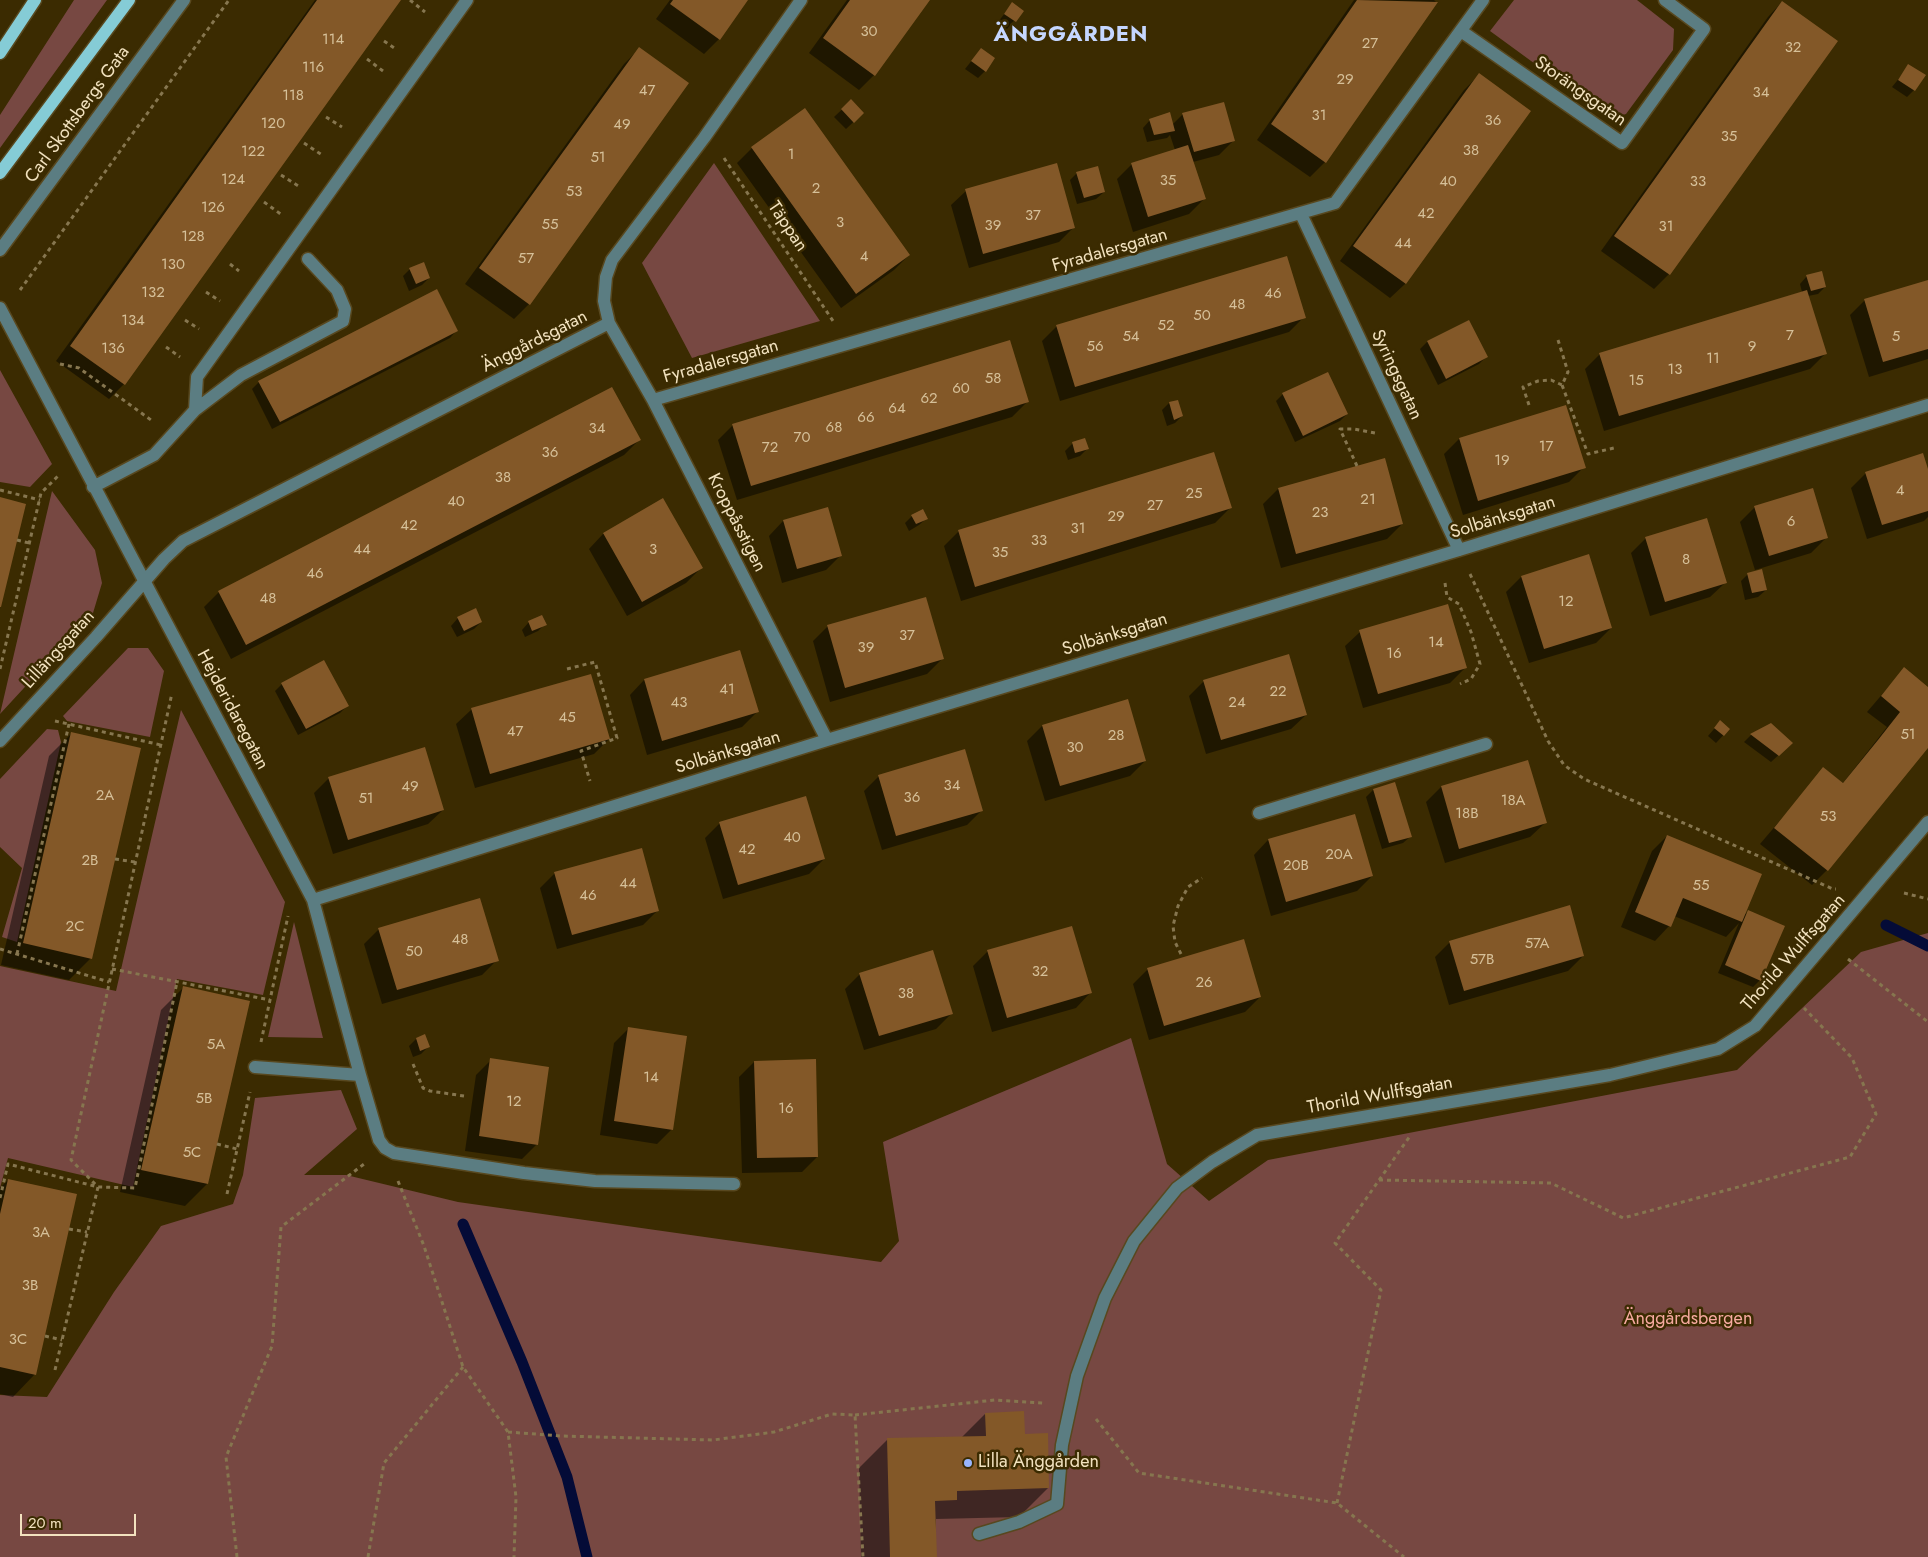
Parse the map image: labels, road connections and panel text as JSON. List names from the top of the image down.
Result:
{
  "streets": {
    "street": [
      "Storängsgatan",
      "Carl Skottsbergs Gata",
      "Fyradalersgatan",
      "Änggårdsgatan",
      "Syringsgatan",
      "Solbänksgatan",
      "Kroppåsstigen",
      "Lillängsgatan",
      "Hejderidaregatan",
      "Thorild Wulffsgatan"
    ],
    "path": ["Täppan"]
  },
  "crossings": [
    ["Storängsgatan", "Fyradalersgatan"],
    ["Fyradalersgatan", "Syringsgatan"],
    ["Fyradalersgatan", "Kroppåsstigen"],
    ["Änggårdsgatan", "Kroppåsstigen"],
    ["Änggårdsgatan", "Lillängsgatan"],
    ["Änggårdsgatan", "Hejderidaregatan"],
    ["Syringsgatan", "Solbänksgatan"],
    ["Solbänksgatan", "Kroppåsstigen"],
    ["Solbänksgatan", "Hejderidaregatan"],
    ["Lillängsgatan", "Hejderidaregatan"]
  ],
  "districts": ["ÄNGGÅRDEN"],
  "parks": ["Änggårdsbergen"],
  "places": ["Lilla Änggården"],
  "house_numbers": [
    "30",
    "114",
    "27",
    "32",
    "116",
    "29",
    "47",
    "34",
    "118",
    "31",
    "36",
    "120",
    "49",
    "35",
    "38",
    "122",
    "1",
    "51",
    "124",
    "35",
    "40",
    "33",
    "2",
    "53",
    "126",
    "42",
    "37",
    "3",
    "55",
    "39",
    "31",
    "128",
    "44",
    "4",
    "57",
    "130",
    "132",
    "46",
    "48",
    "50",
    "134",
    "52",
    "7",
    "54",
    "5",
    "56",
    "9",
    "136",
    "11",
    "13",
    "58",
    "15",
    "60",
    "62",
    "64",
    "66",
    "68",
    "34",
    "70",
    "17",
    "72",
    "36",
    "19",
    "38",
    "4",
    "25",
    "21",
    "40",
    "27",
    "23",
    "29",
    "6",
    "42",
    "31",
    "33",
    "44",
    "3",
    "35",
    "8",
    "46",
    "48",
    "12",
    "37",
    "14",
    "39",
    "16",
    "41",
    "22",
    "43",
    "24",
    "45",
    "47",
    "51",
    "28",
    "30",
    "34",
    "49",
    "2A",
    "36",
    "51",
    "18A",
    "18B",
    "53",
    "40",
    "42",
    "20A",
    "2B",
    "20B",
    "44",
    "55",
    "46",
    "2C",
    "48",
    "57A",
    "50",
    "57B",
    "32",
    "26",
    "38",
    "5A",
    "14",
    "5B",
    "12",
    "16",
    "5C",
    "3A",
    "3B",
    "3C"
  ],
  "scale_bar": "20 m"
}
